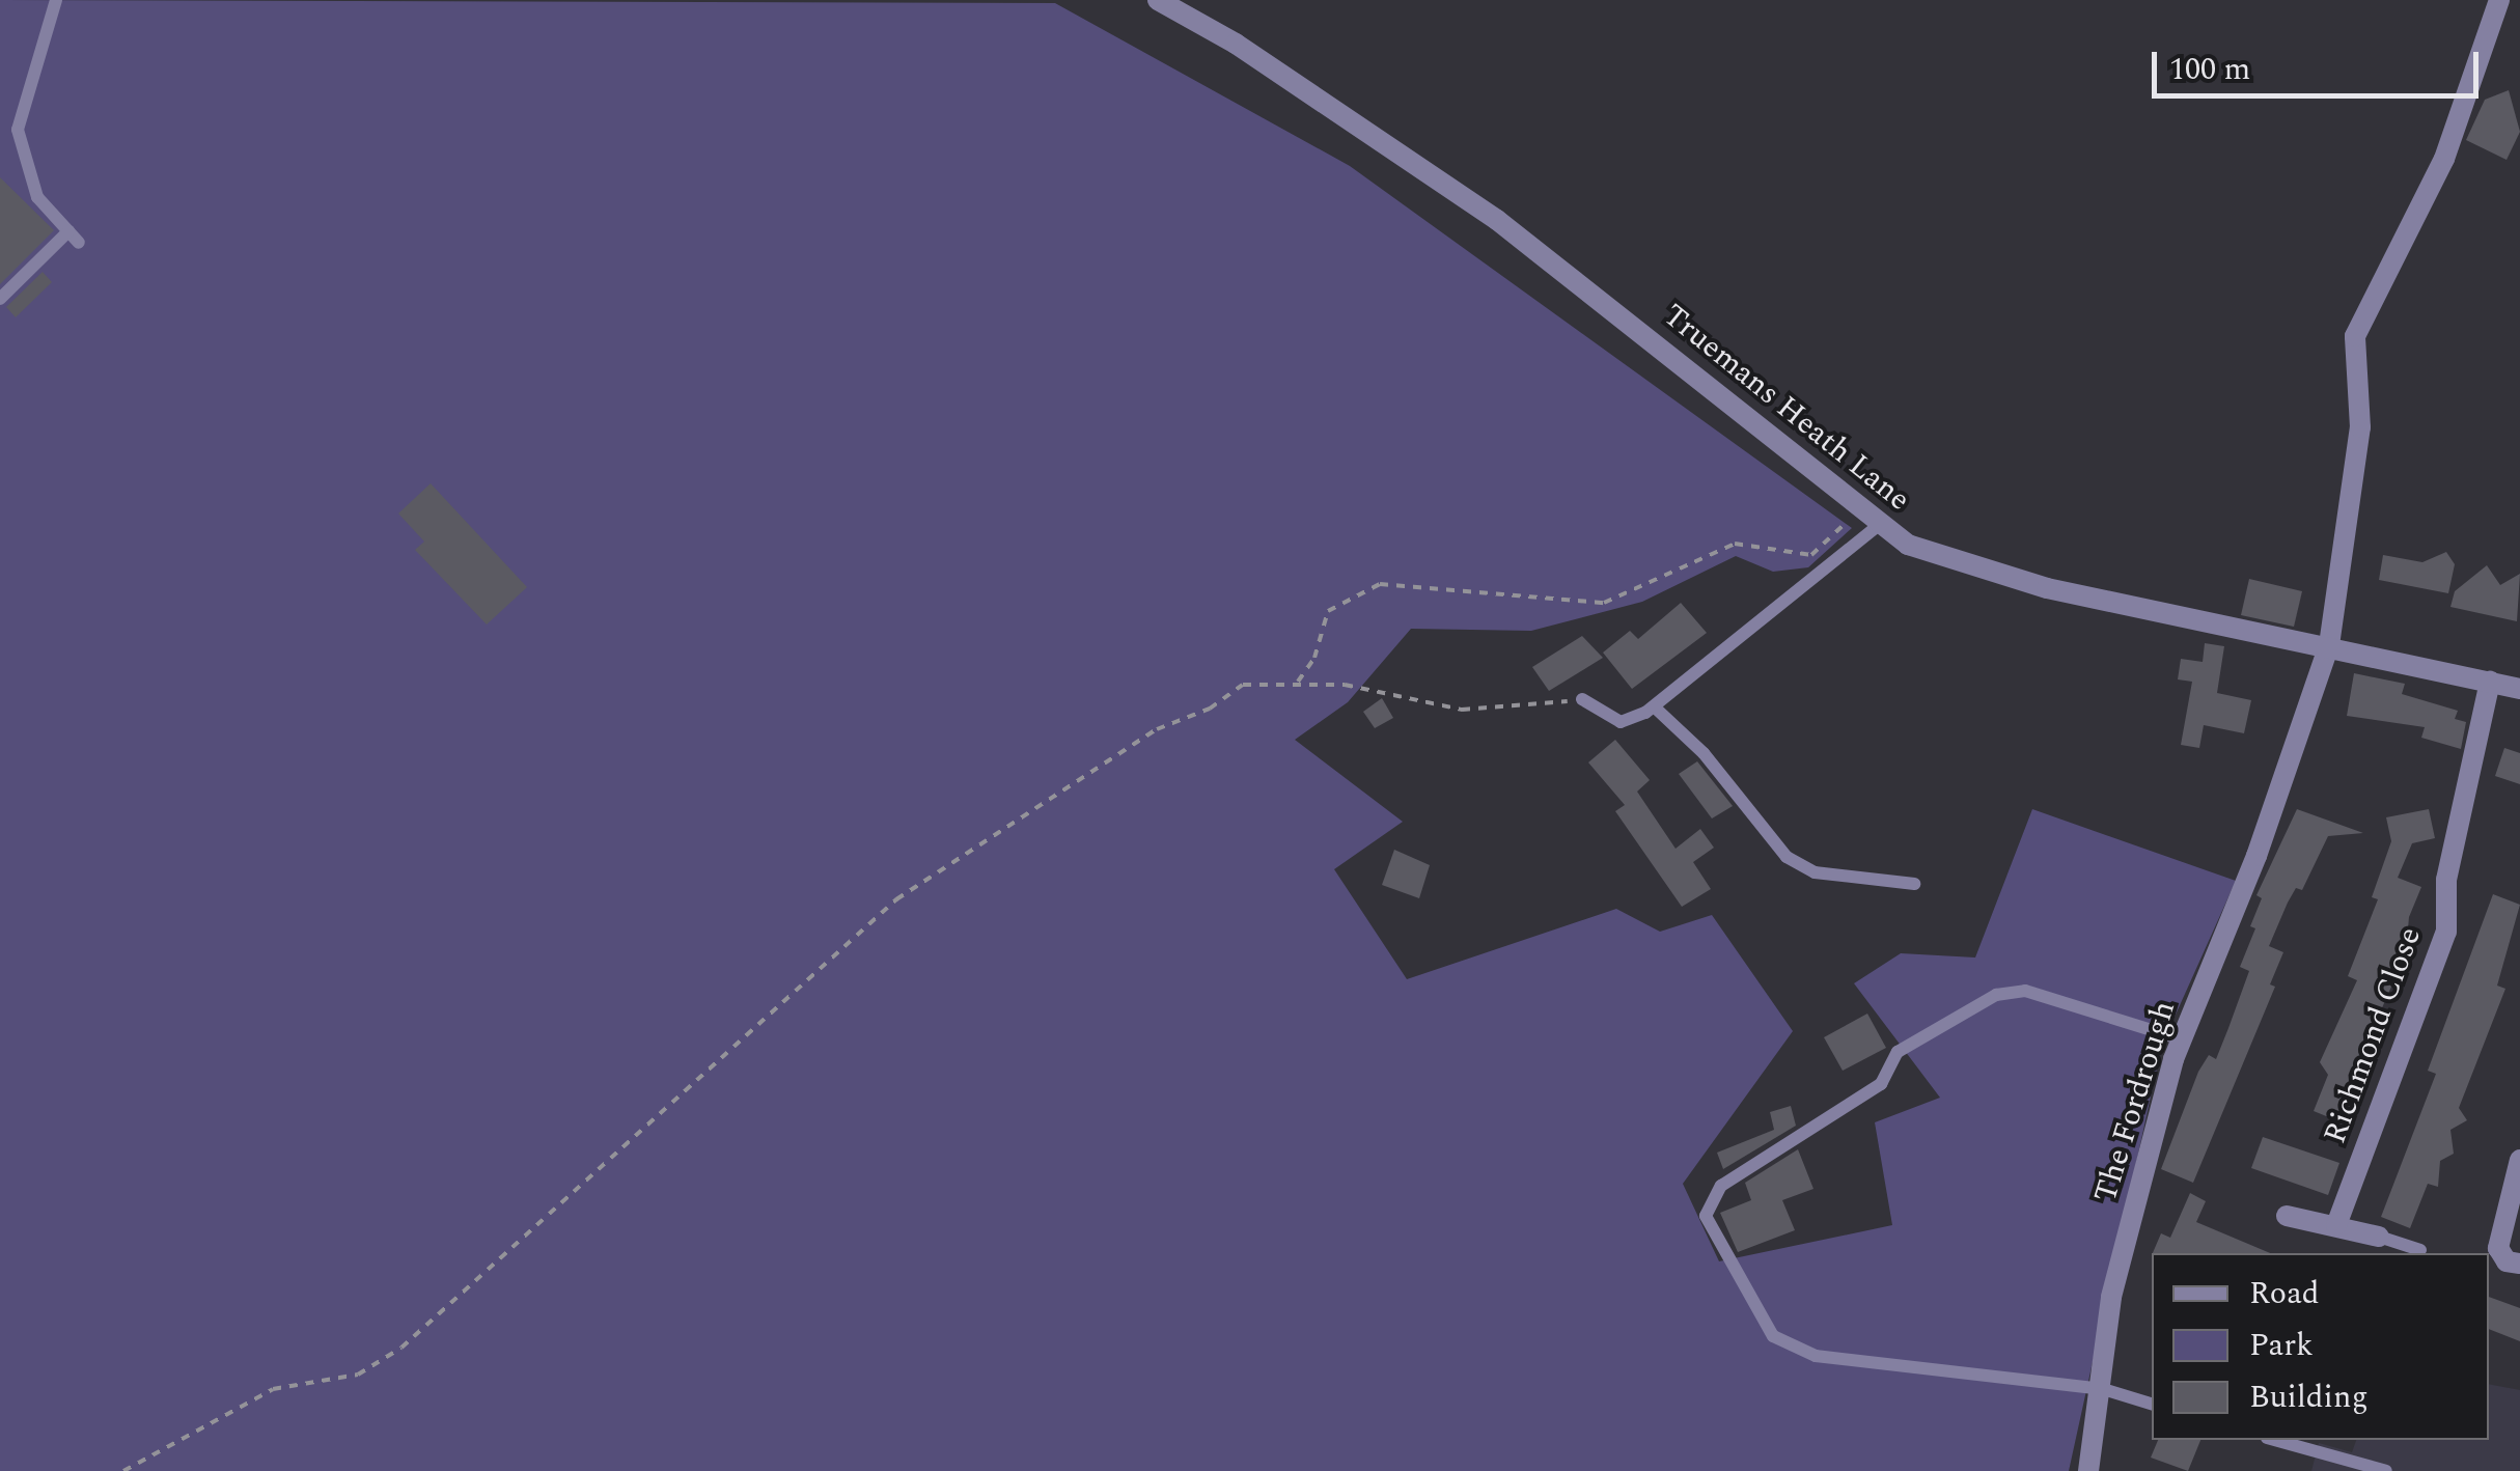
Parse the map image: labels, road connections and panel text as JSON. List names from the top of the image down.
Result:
{
  "streets": {
    "street": ["Truemans Heath Lane", "Richmond Close", "The Fordrough"]
  },
  "crossings": [
    ["Truemans Heath Lane", "Richmond Close"],
    ["Truemans Heath Lane", "The Fordrough"]
  ],
  "legend": ["Road", "Park", "Building"],
  "scale_bar": "100 m"
}
